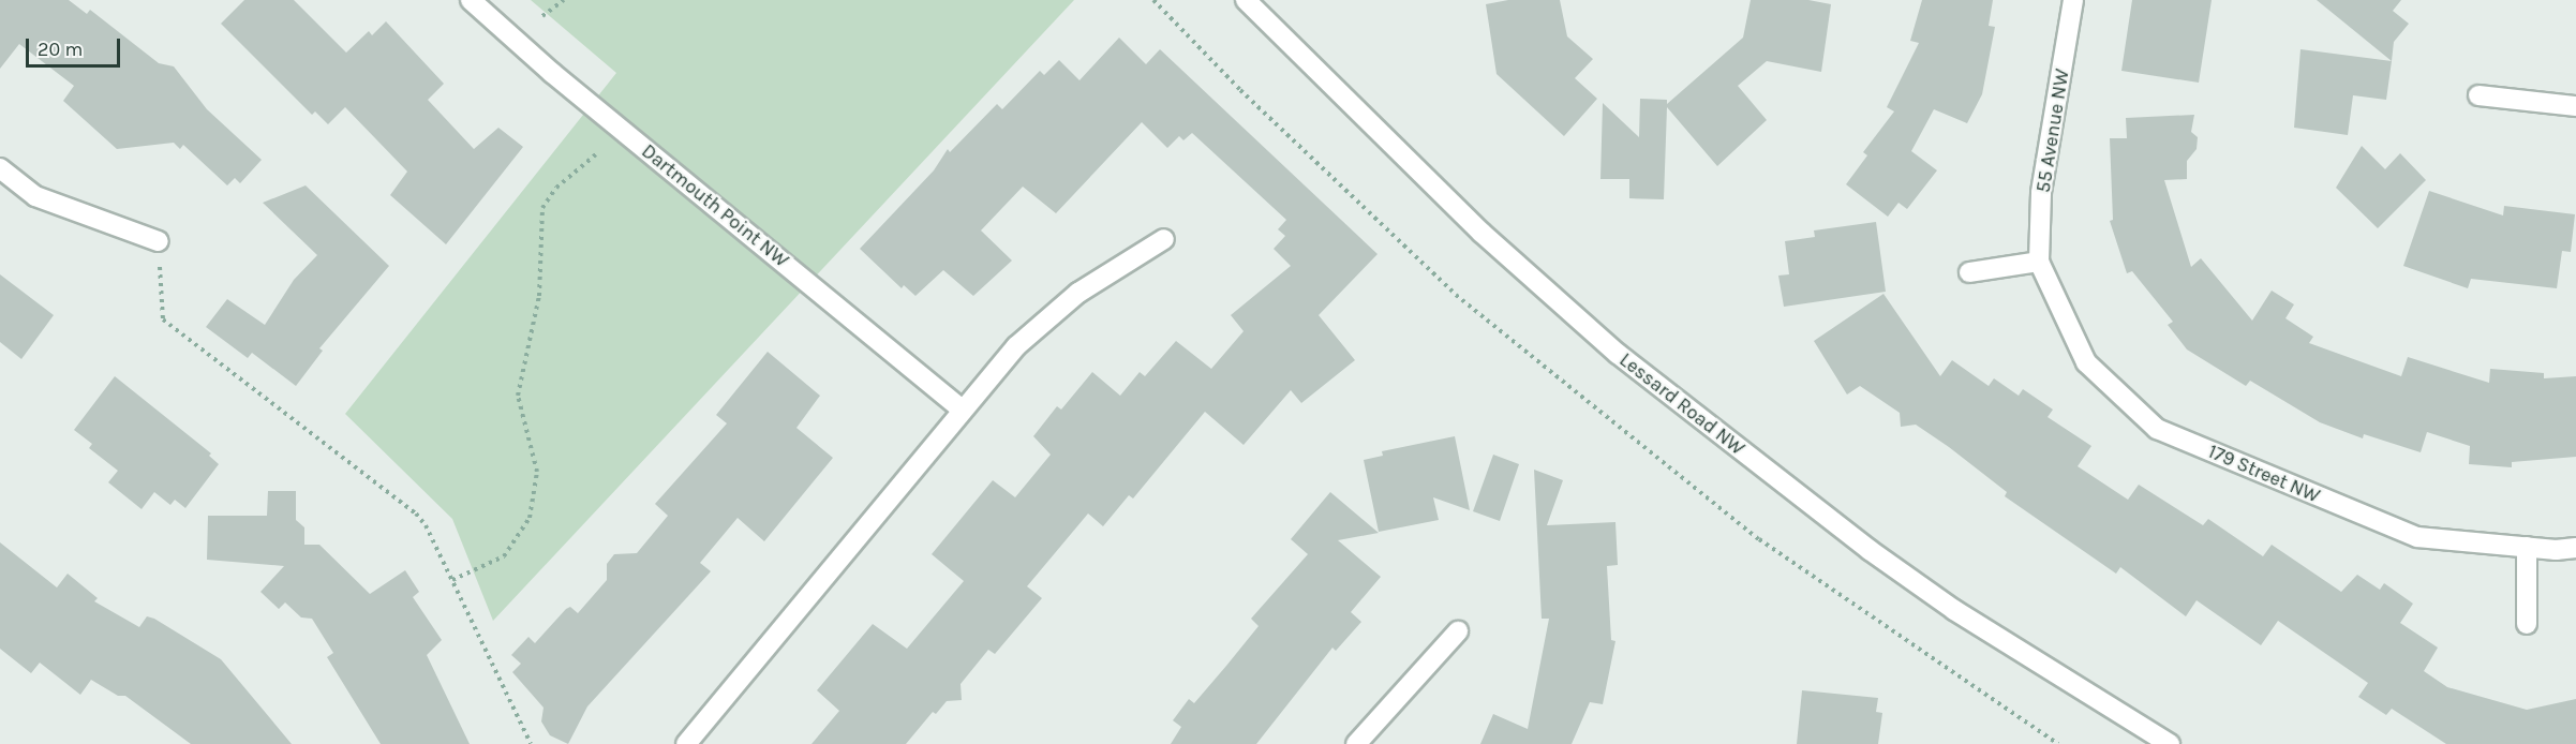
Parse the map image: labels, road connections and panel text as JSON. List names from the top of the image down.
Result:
{
  "streets": {
    "street": [
      "55 Avenue NW",
      "Dartmouth Point NW",
      "Lessard Road NW",
      "179 Street NW"
    ]
  },
  "crossings": [
    ["55 Avenue NW", "179 Street NW"]
  ],
  "scale_bar": "20 m"
}
